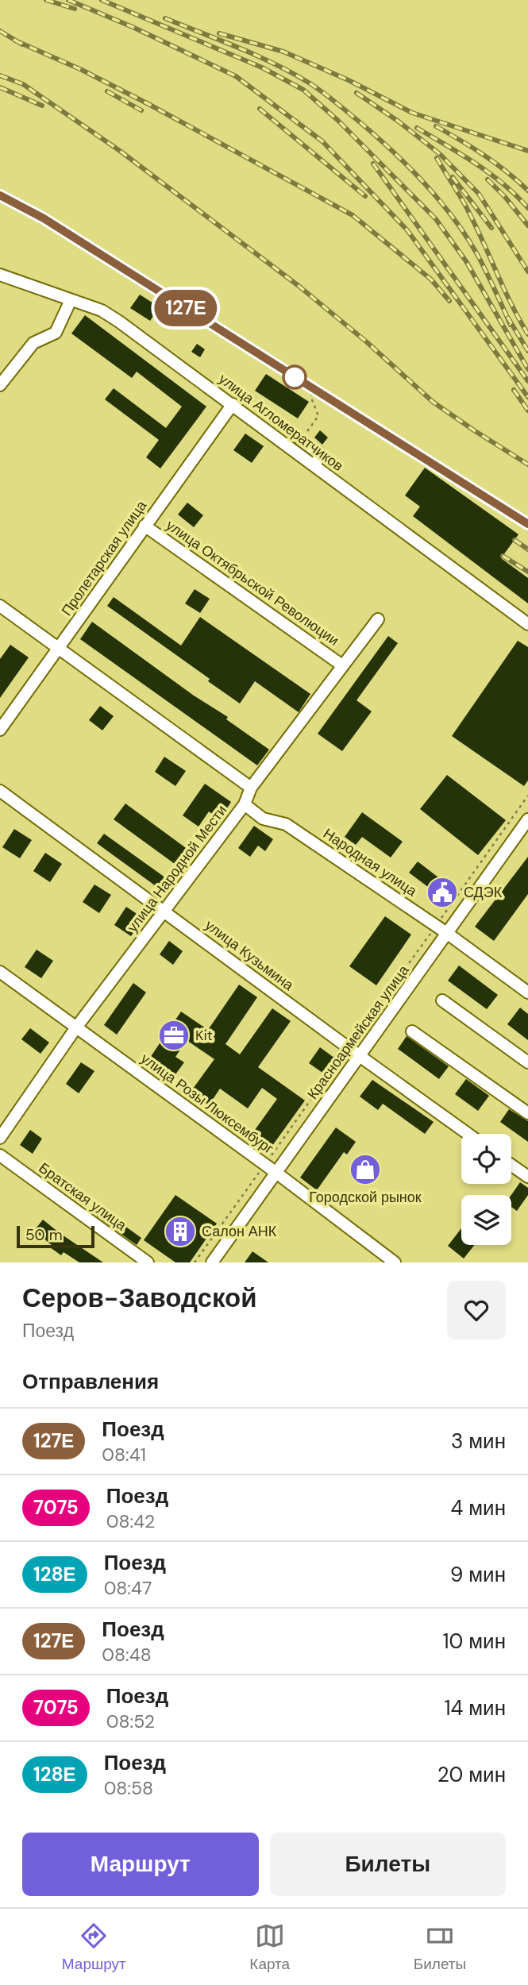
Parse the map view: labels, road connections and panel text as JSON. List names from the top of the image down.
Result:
{
  "streets": {
    "street": [
      "улица Агломератчиков",
      "Пролетарская улица",
      "улица Октябрьской Революции",
      "Народная улица",
      "улица Народной Мести",
      "улица Кузьмина",
      "Красноармейская улица",
      "улица Розы Люксембург",
      "Братская улица"
    ]
  },
  "crossings": [
    ["улица Агломератчиков", "Пролетарская улица"],
    ["Пролетарская улица", "улица Октябрьской Революции"],
    ["улица Октябрьской Революции", "улица Народной Мести"],
    ["Народная улица", "улица Народной Мести"],
    ["Народная улица", "Красноармейская улица"],
    ["улица Народной Мести", "улица Кузьмина"],
    ["улица Народной Мести", "улица Розы Люксембург"],
    ["улица Кузьмина", "Красноармейская улица"],
    ["Красноармейская улица", "улица Розы Люксембург"]
  ],
  "places": {
    "public building": ["СДЭК"],
    "office": ["Kit"],
    "shop": ["Городской рынок"],
    "building": ["Салон АНК"]
  },
  "scale_bar": "50 m",
  "page": {
    "on_map": "127Е",
    "scale": "50 m",
    "heading": [
      ["Серов-Заводской", "Поезд"],
      "Отправления"
    ],
    "list": [
      {
        "mark": "127Е",
        "name": "Поезд",
        "note": "08:41",
        "value": "3 мин"
      },
      {
        "mark": "7075",
        "name": "Поезд",
        "note": "08:42",
        "value": "4 мин"
      },
      {
        "mark": "128Е",
        "name": "Поезд",
        "note": "08:47",
        "value": "9 мин"
      },
      {
        "mark": "127Е",
        "name": "Поезд",
        "note": "08:48",
        "value": "10 мин"
      },
      {
        "mark": "7075",
        "name": "Поезд",
        "note": "08:52",
        "value": "14 мин"
      },
      {
        "mark": "128Е",
        "name": "Поезд",
        "note": "08:58",
        "value": "20 мин"
      }
    ],
    "buttons": ["Маршрут", "Билеты"],
    "tabs": ["Маршрут", "Карта", "Билеты"]
  }
}
